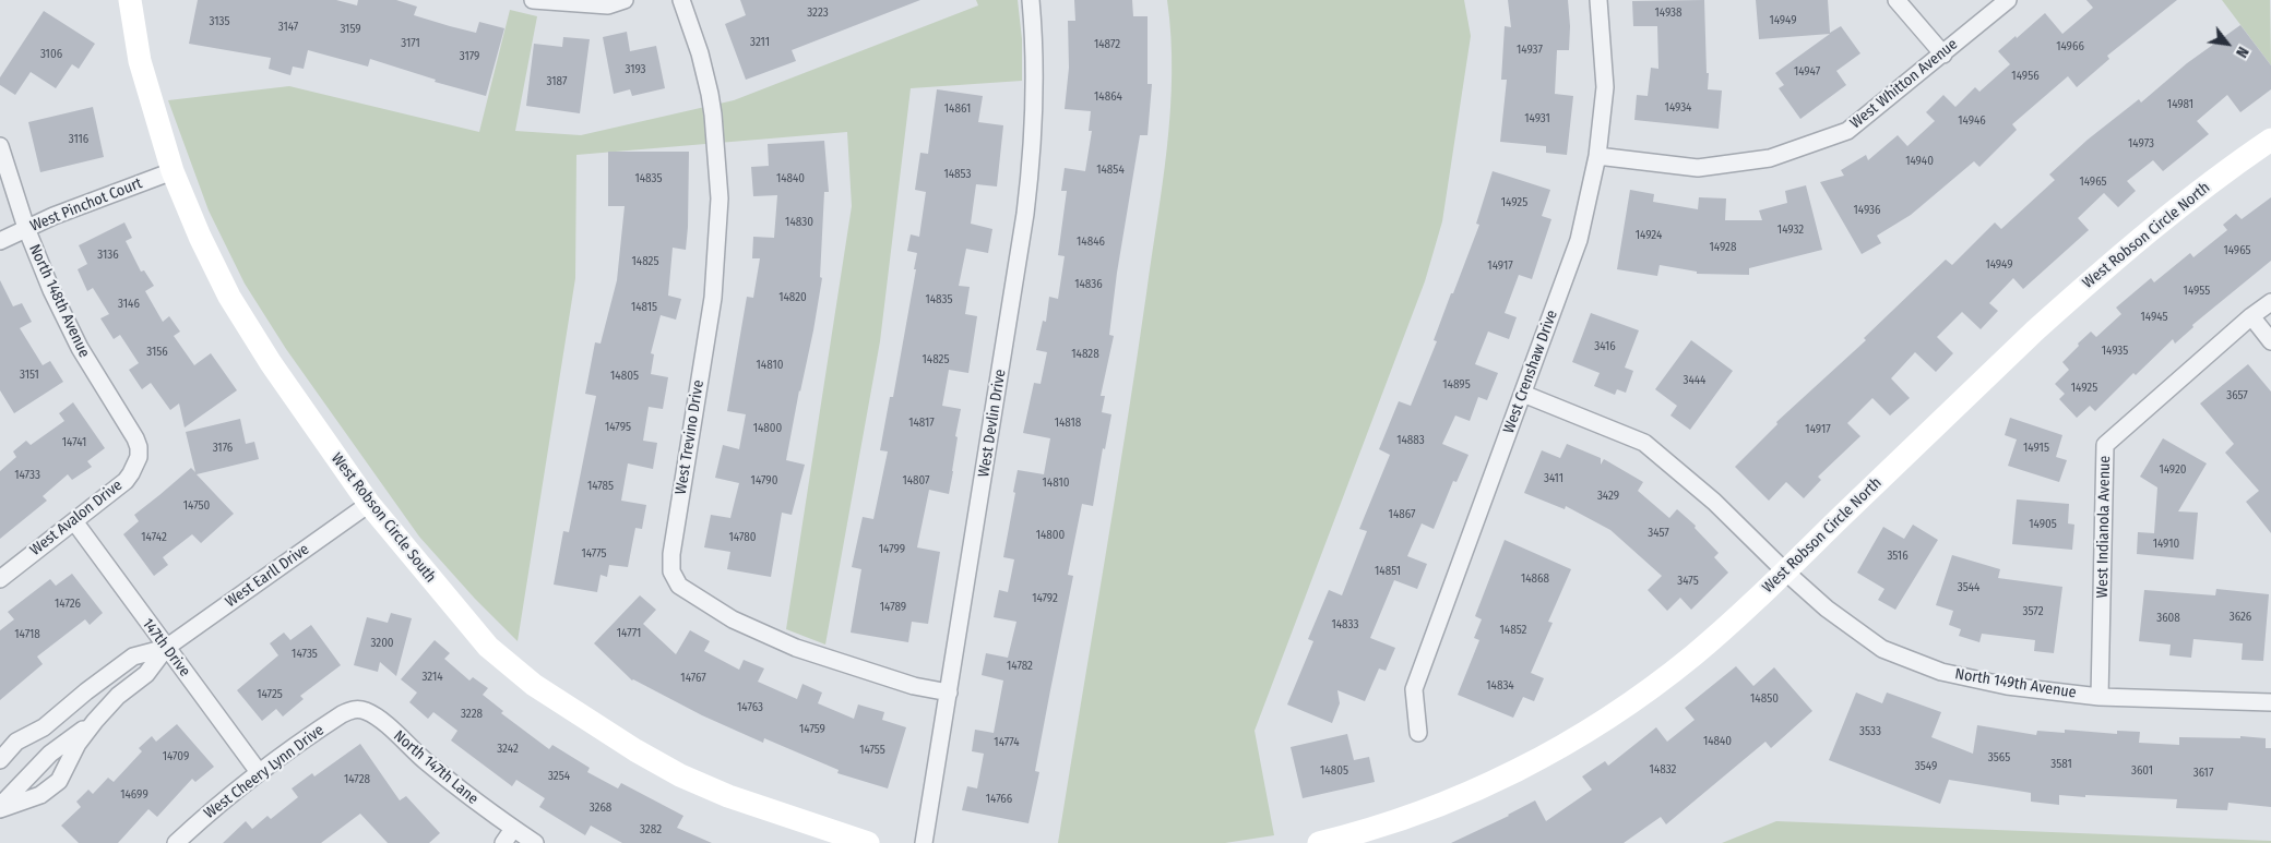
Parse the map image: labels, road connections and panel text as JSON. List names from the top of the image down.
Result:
{
  "streets": {
    "street": [
      "West Whitton Avenue",
      "West Pinchot Court",
      "West Robson Circle North",
      "North 148th Avenue",
      "West Crenshaw Drive",
      "West Devlin Drive",
      "West Trevino Drive",
      "West Avalon Drive",
      "West Robson Circle South",
      "West Indianola Avenue",
      "West Earll Drive",
      "147th Drive",
      "North 149th Avenue",
      "North 147th Lane",
      "West Cheery Lynn Drive"
    ]
  },
  "crossings": [
    ["West Whitton Avenue", "West Crenshaw Drive"],
    ["West Pinchot Court", "North 148th Avenue"],
    ["West Pinchot Court", "West Robson Circle South"],
    ["West Robson Circle North", "North 149th Avenue"],
    ["North 148th Avenue", "West Avalon Drive"],
    ["West Crenshaw Drive", "North 149th Avenue"],
    ["West Devlin Drive", "West Trevino Drive"],
    ["West Avalon Drive", "147th Drive"],
    ["West Robson Circle South", "West Earll Drive"],
    ["West Indianola Avenue", "North 149th Avenue"],
    ["West Earll Drive", "147th Drive"],
    ["147th Drive", "West Cheery Lynn Drive"],
    ["North 147th Lane", "West Cheery Lynn Drive"]
  ],
  "house_numbers": [
    "3223",
    "14938",
    "14949",
    "3135",
    "3147",
    "3159",
    "3211",
    "3171",
    "14872",
    "14966",
    "14937",
    "3106",
    "3179",
    "3193",
    "14947",
    "14956",
    "3187",
    "14864",
    "14981",
    "14934",
    "14861",
    "14931",
    "14946",
    "3116",
    "14973",
    "14940",
    "14854",
    "14853",
    "14835",
    "14840",
    "14965",
    "14925",
    "14936",
    "14830",
    "14932",
    "14924",
    "14846",
    "14928",
    "14965",
    "3136",
    "14825",
    "14949",
    "14917",
    "14836",
    "14955",
    "14820",
    "14835",
    "3146",
    "14815",
    "14945",
    "3416",
    "14935",
    "3156",
    "14828",
    "14825",
    "14810",
    "3151",
    "14805",
    "3444",
    "14895",
    "14925",
    "3657",
    "14817",
    "14818",
    "14795",
    "14800",
    "14917",
    "14883",
    "14741",
    "3176",
    "14915",
    "14920",
    "14733",
    "3411",
    "14790",
    "14807",
    "14810",
    "14785",
    "3429",
    "14750",
    "14867",
    "14905",
    "3457",
    "14800",
    "14742",
    "14780",
    "14910",
    "14799",
    "14775",
    "3516",
    "14851",
    "14868",
    "3475",
    "3544",
    "14792",
    "14726",
    "14789",
    "3572",
    "3626",
    "3608",
    "14833",
    "14852",
    "14771",
    "14718",
    "3200",
    "14735",
    "14782",
    "3214",
    "14767",
    "14834",
    "14725",
    "14850",
    "14763",
    "3228",
    "14759",
    "3533",
    "14840",
    "14774",
    "3242",
    "14755",
    "14709",
    "3565",
    "3581",
    "3549",
    "14832",
    "14805",
    "3601",
    "3617",
    "3254",
    "14728",
    "14699",
    "14766",
    "3268",
    "3282"
  ],
  "north": "bottom right"
}
